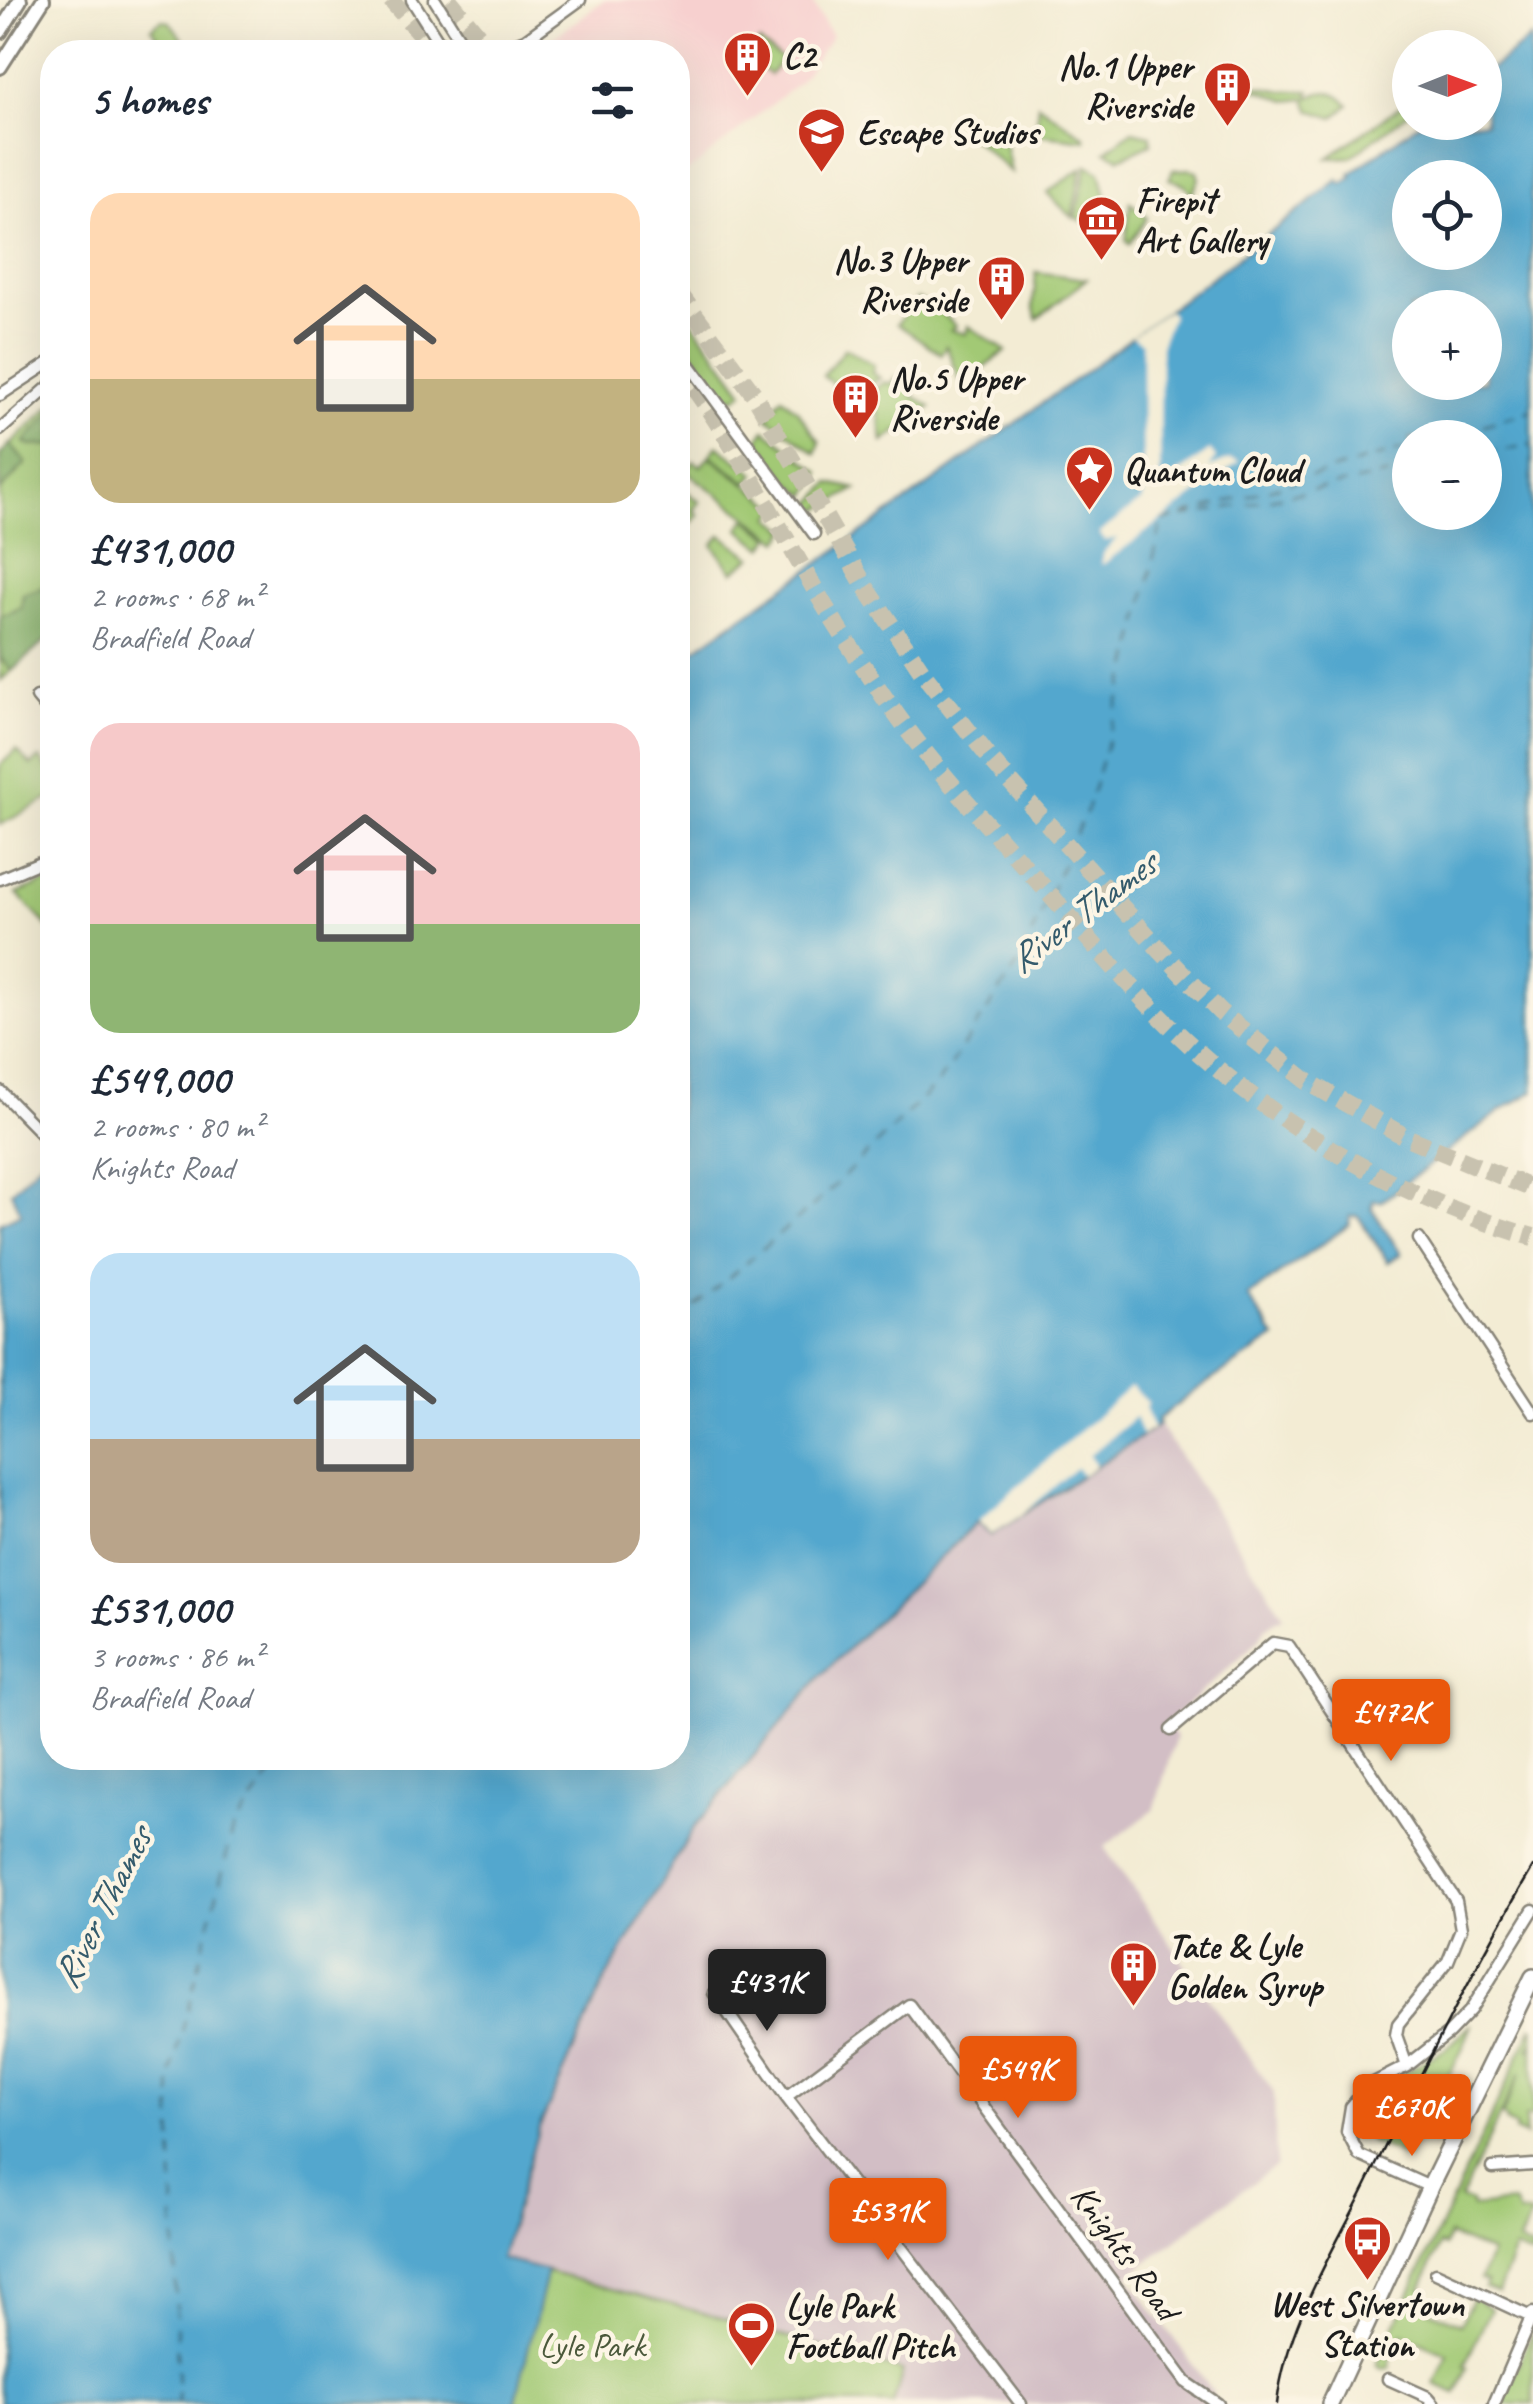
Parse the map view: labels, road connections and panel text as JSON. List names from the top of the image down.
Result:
{
  "streets": {
    "street": ["Knights Road"]
  },
  "water": ["River Thames"],
  "parks": ["Lyle Park"],
  "places": {
    "building": [
      "C2",
      "No.1 Upper Riverside",
      "No.3 Upper Riverside",
      "No.5 Upper Riverside",
      "Tate & Lyle Golden Syrup"
    ],
    "school or university": ["Escape Studios"],
    "museum": ["Firepit Art Gallery"],
    "place": ["Quantum Cloud"],
    "bus stop": ["West Silvertown Station"],
    "sports": ["Lyle Park Football Pitch"]
  },
  "north": "right",
  "page": {
    "map_buttons": ["+", "−"],
    "heading": "5 homes",
    "list": [
      {
        "name": "£431,000",
        "note": "2 rooms · 68 m² · Bradfield Road"
      },
      {
        "name": "£549,000",
        "note": "2 rooms · 80 m² · Knights Road"
      },
      {
        "name": "£531,000",
        "note": "3 rooms · 86 m² · Bradfield Road"
      }
    ],
    "price": [
      "£472K",
      "£431K",
      "£549K",
      "£670K",
      "£531K"
    ]
  }
}
